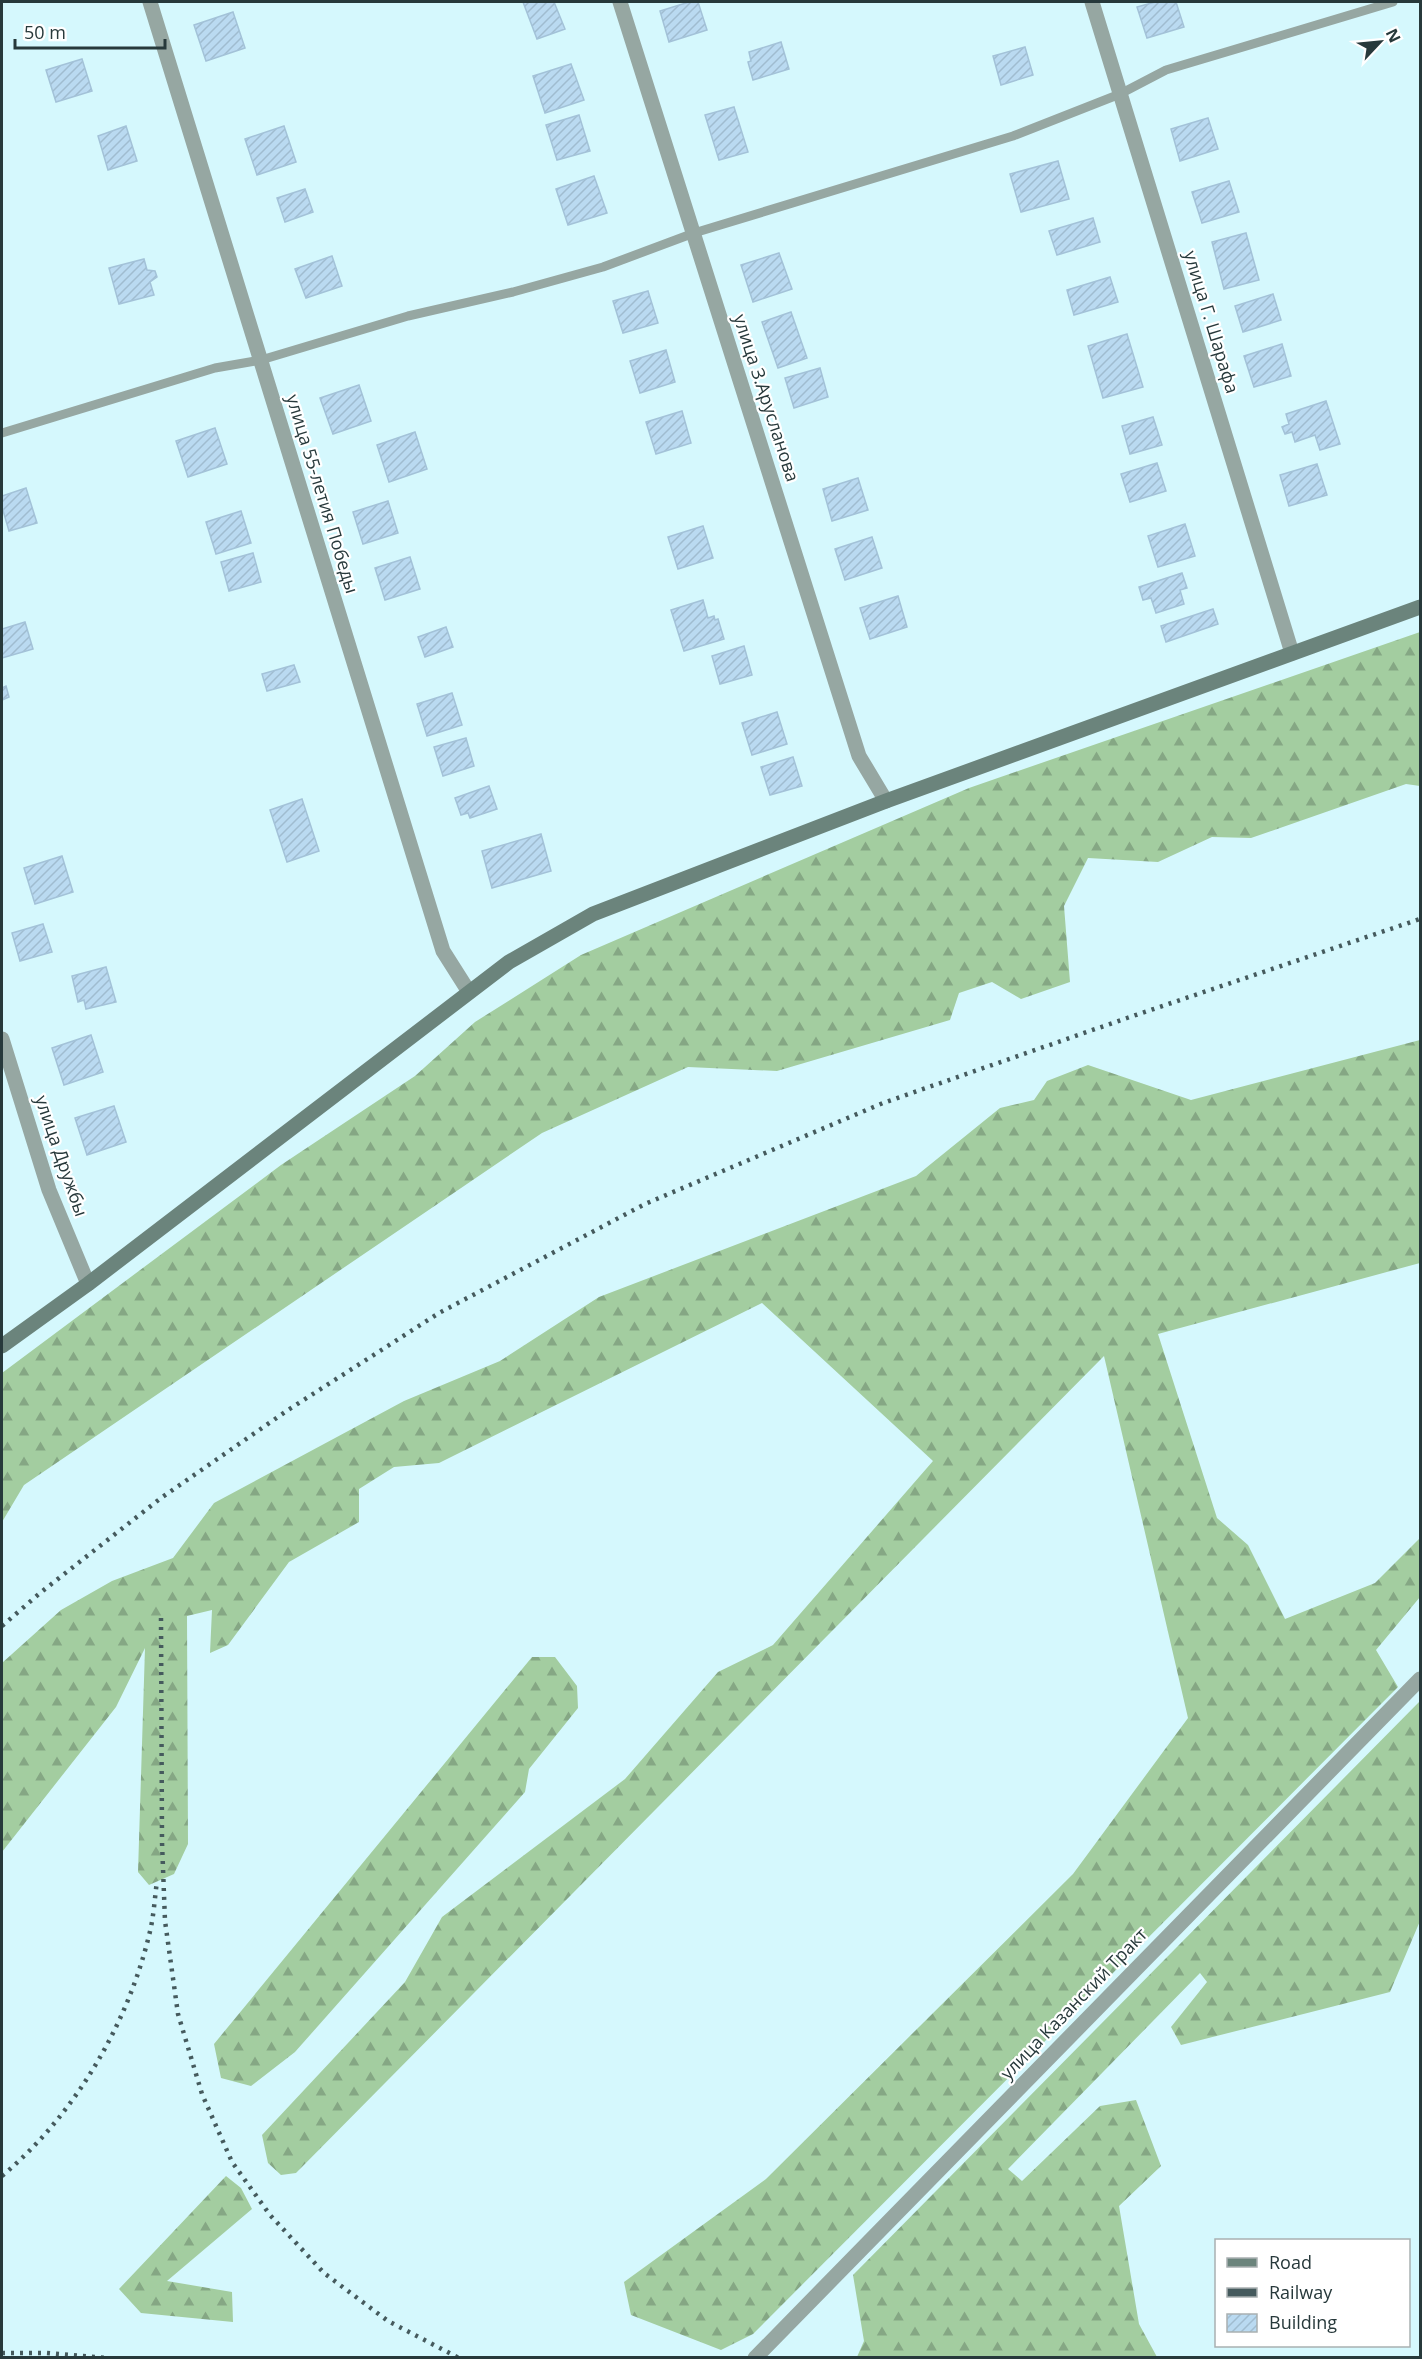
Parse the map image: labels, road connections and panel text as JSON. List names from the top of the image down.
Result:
{
  "streets": {
    "street": [
      "улица Г. Шарафа",
      "улица З.Арусланова",
      "улица 55-летия Победы",
      "улица Дружбы",
      "улица Казанский Тракт"
    ]
  },
  "legend": ["Road", "Railway", "Building"],
  "scale_bar": "50 m",
  "north": "top right"
}
